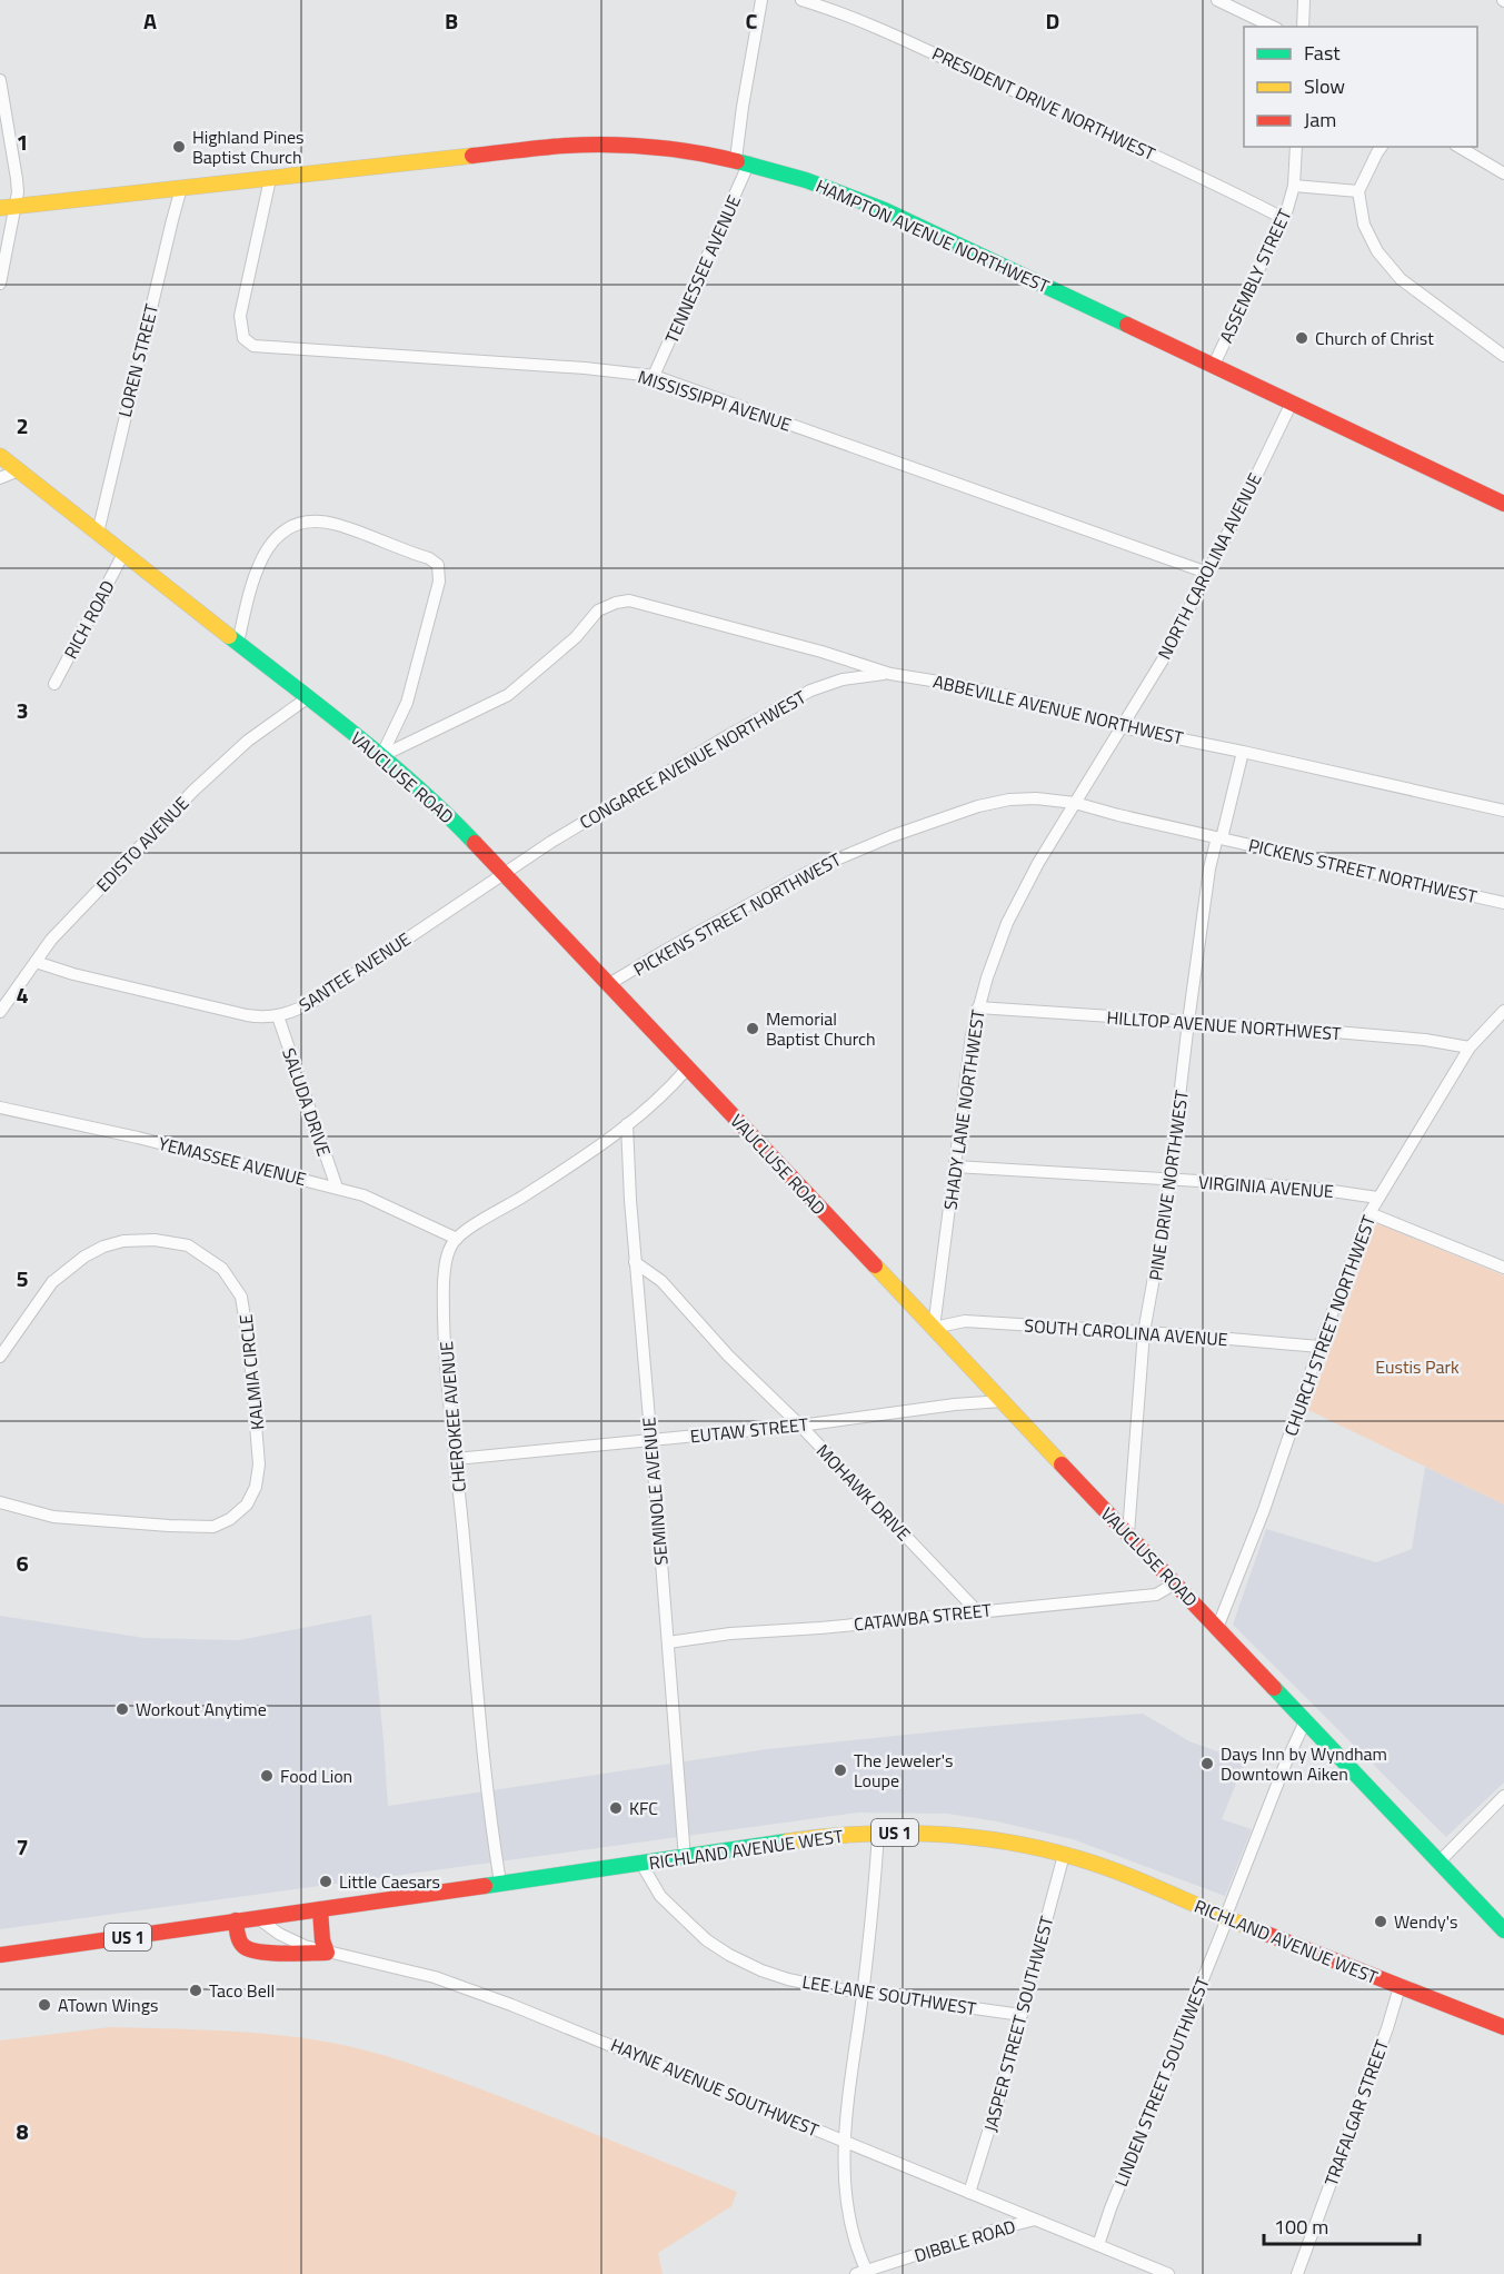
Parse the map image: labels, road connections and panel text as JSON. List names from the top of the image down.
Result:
{
  "streets": {
    "street": [
      "PRESIDENT DRIVE NORTHWEST",
      "HAMPTON AVENUE NORTHWEST",
      "TENNESSEE AVENUE",
      "ASSEMBLY STREET",
      "LOREN STREET",
      "MISSISSIPPI AVENUE",
      "NORTH CAROLINA AVENUE",
      "RICH ROAD",
      "ABBEVILLE AVENUE NORTHWEST",
      "CONGAREE AVENUE NORTHWEST",
      "VAUCLUSE ROAD",
      "EDISTO AVENUE",
      "PICKENS STREET NORTHWEST",
      "SANTEE AVENUE",
      "HILLTOP AVENUE NORTHWEST",
      "SALUDA DRIVE",
      "SHADY LANE NORTHWEST",
      "YEMASSEE AVENUE",
      "PINE DRIVE NORTHWEST",
      "VIRGINIA AVENUE",
      "CHURCH STREET NORTHWEST",
      "SOUTH CAROLINA AVENUE",
      "KALMIA CIRCLE",
      "CHEROKEE AVENUE",
      "EUTAW STREET",
      "SEMINOLE AVENUE",
      "MOHAWK DRIVE",
      "CATAWBA STREET",
      "US 1",
      "RICHLAND AVENUE WEST",
      "LEE LANE SOUTHWEST",
      "JASPER STREET SOUTHWEST",
      "LINDEN STREET SOUTHWEST",
      "HAYNE AVENUE SOUTHWEST",
      "TRAFALGAR STREET",
      "DIBBLE ROAD"
    ]
  },
  "crossings": [
    ["PRESIDENT DRIVE NORTHWEST", "ASSEMBLY STREET"],
    ["HAMPTON AVENUE NORTHWEST", "TENNESSEE AVENUE"],
    ["HAMPTON AVENUE NORTHWEST", "ASSEMBLY STREET"],
    ["HAMPTON AVENUE NORTHWEST", "LOREN STREET"],
    ["HAMPTON AVENUE NORTHWEST", "MISSISSIPPI AVENUE"],
    ["HAMPTON AVENUE NORTHWEST", "NORTH CAROLINA AVENUE"],
    ["TENNESSEE AVENUE", "MISSISSIPPI AVENUE"],
    ["LOREN STREET", "VAUCLUSE ROAD"],
    ["MISSISSIPPI AVENUE", "NORTH CAROLINA AVENUE"],
    ["NORTH CAROLINA AVENUE", "ABBEVILLE AVENUE NORTHWEST"],
    ["NORTH CAROLINA AVENUE", "SHADY LANE NORTHWEST"],
    ["RICH ROAD", "VAUCLUSE ROAD"],
    ["ABBEVILLE AVENUE NORTHWEST", "CONGAREE AVENUE NORTHWEST"],
    ["ABBEVILLE AVENUE NORTHWEST", "VAUCLUSE ROAD"],
    ["ABBEVILLE AVENUE NORTHWEST", "SHADY LANE NORTHWEST"],
    ["ABBEVILLE AVENUE NORTHWEST", "PINE DRIVE NORTHWEST"],
    ["CONGAREE AVENUE NORTHWEST", "VAUCLUSE ROAD"],
    ["CONGAREE AVENUE NORTHWEST", "SANTEE AVENUE"],
    ["VAUCLUSE ROAD", "EDISTO AVENUE"],
    ["VAUCLUSE ROAD", "PICKENS STREET NORTHWEST"],
    ["VAUCLUSE ROAD", "SANTEE AVENUE"],
    ["VAUCLUSE ROAD", "SHADY LANE NORTHWEST"],
    ["VAUCLUSE ROAD", "PINE DRIVE NORTHWEST"],
    ["VAUCLUSE ROAD", "CHURCH STREET NORTHWEST"],
    ["VAUCLUSE ROAD", "SOUTH CAROLINA AVENUE"],
    ["VAUCLUSE ROAD", "EUTAW STREET"],
    ["VAUCLUSE ROAD", "CATAWBA STREET"],
    ["VAUCLUSE ROAD", "LINDEN STREET SOUTHWEST"],
    ["EDISTO AVENUE", "SANTEE AVENUE"],
    ["PICKENS STREET NORTHWEST", "SHADY LANE NORTHWEST"],
    ["PICKENS STREET NORTHWEST", "PINE DRIVE NORTHWEST"],
    ["SANTEE AVENUE", "SALUDA DRIVE"],
    ["HILLTOP AVENUE NORTHWEST", "SHADY LANE NORTHWEST"],
    ["HILLTOP AVENUE NORTHWEST", "PINE DRIVE NORTHWEST"],
    ["HILLTOP AVENUE NORTHWEST", "CHURCH STREET NORTHWEST"],
    ["SALUDA DRIVE", "YEMASSEE AVENUE"],
    ["SHADY LANE NORTHWEST", "VIRGINIA AVENUE"],
    ["SHADY LANE NORTHWEST", "SOUTH CAROLINA AVENUE"],
    ["YEMASSEE AVENUE", "CHEROKEE AVENUE"],
    ["PINE DRIVE NORTHWEST", "VIRGINIA AVENUE"],
    ["PINE DRIVE NORTHWEST", "SOUTH CAROLINA AVENUE"],
    ["VIRGINIA AVENUE", "CHURCH STREET NORTHWEST"],
    ["CHURCH STREET NORTHWEST", "SOUTH CAROLINA AVENUE"],
    ["CHEROKEE AVENUE", "EUTAW STREET"],
    ["CHEROKEE AVENUE", "RICHLAND AVENUE WEST"],
    ["EUTAW STREET", "SEMINOLE AVENUE"],
    ["EUTAW STREET", "MOHAWK DRIVE"],
    ["SEMINOLE AVENUE", "MOHAWK DRIVE"],
    ["SEMINOLE AVENUE", "CATAWBA STREET"],
    ["SEMINOLE AVENUE", "RICHLAND AVENUE WEST"],
    ["MOHAWK DRIVE", "CATAWBA STREET"],
    ["RICHLAND AVENUE WEST", "LEE LANE SOUTHWEST"],
    ["RICHLAND AVENUE WEST", "JASPER STREET SOUTHWEST"],
    ["RICHLAND AVENUE WEST", "LINDEN STREET SOUTHWEST"],
    ["RICHLAND AVENUE WEST", "HAYNE AVENUE SOUTHWEST"],
    ["RICHLAND AVENUE WEST", "TRAFALGAR STREET"],
    ["LEE LANE SOUTHWEST", "JASPER STREET SOUTHWEST"],
    ["JASPER STREET SOUTHWEST", "HAYNE AVENUE SOUTHWEST"],
    ["LINDEN STREET SOUTHWEST", "HAYNE AVENUE SOUTHWEST"],
    ["HAYNE AVENUE SOUTHWEST", "DIBBLE ROAD"]
  ],
  "parks": ["Eustis Park"],
  "places": [
    "Highland Pines Baptist Church",
    "Church of Christ",
    "Memorial Baptist Church",
    "Workout Anytime",
    "Days Inn by Wyndham Downtown Aiken",
    "The Jeweler's Loupe",
    "Food Lion",
    "KFC",
    "Little Caesars",
    "Wendy's",
    "Taco Bell",
    "ATown Wings"
  ],
  "legend": ["Fast", "Slow", "Jam"],
  "scale_bar": "100 m",
  "grid": {
    "columns": [
      "A",
      "B",
      "C",
      "D"
    ],
    "rows": [
      "1",
      "2",
      "3",
      "4",
      "5",
      "6",
      "7",
      "8"
    ]
  }
}
